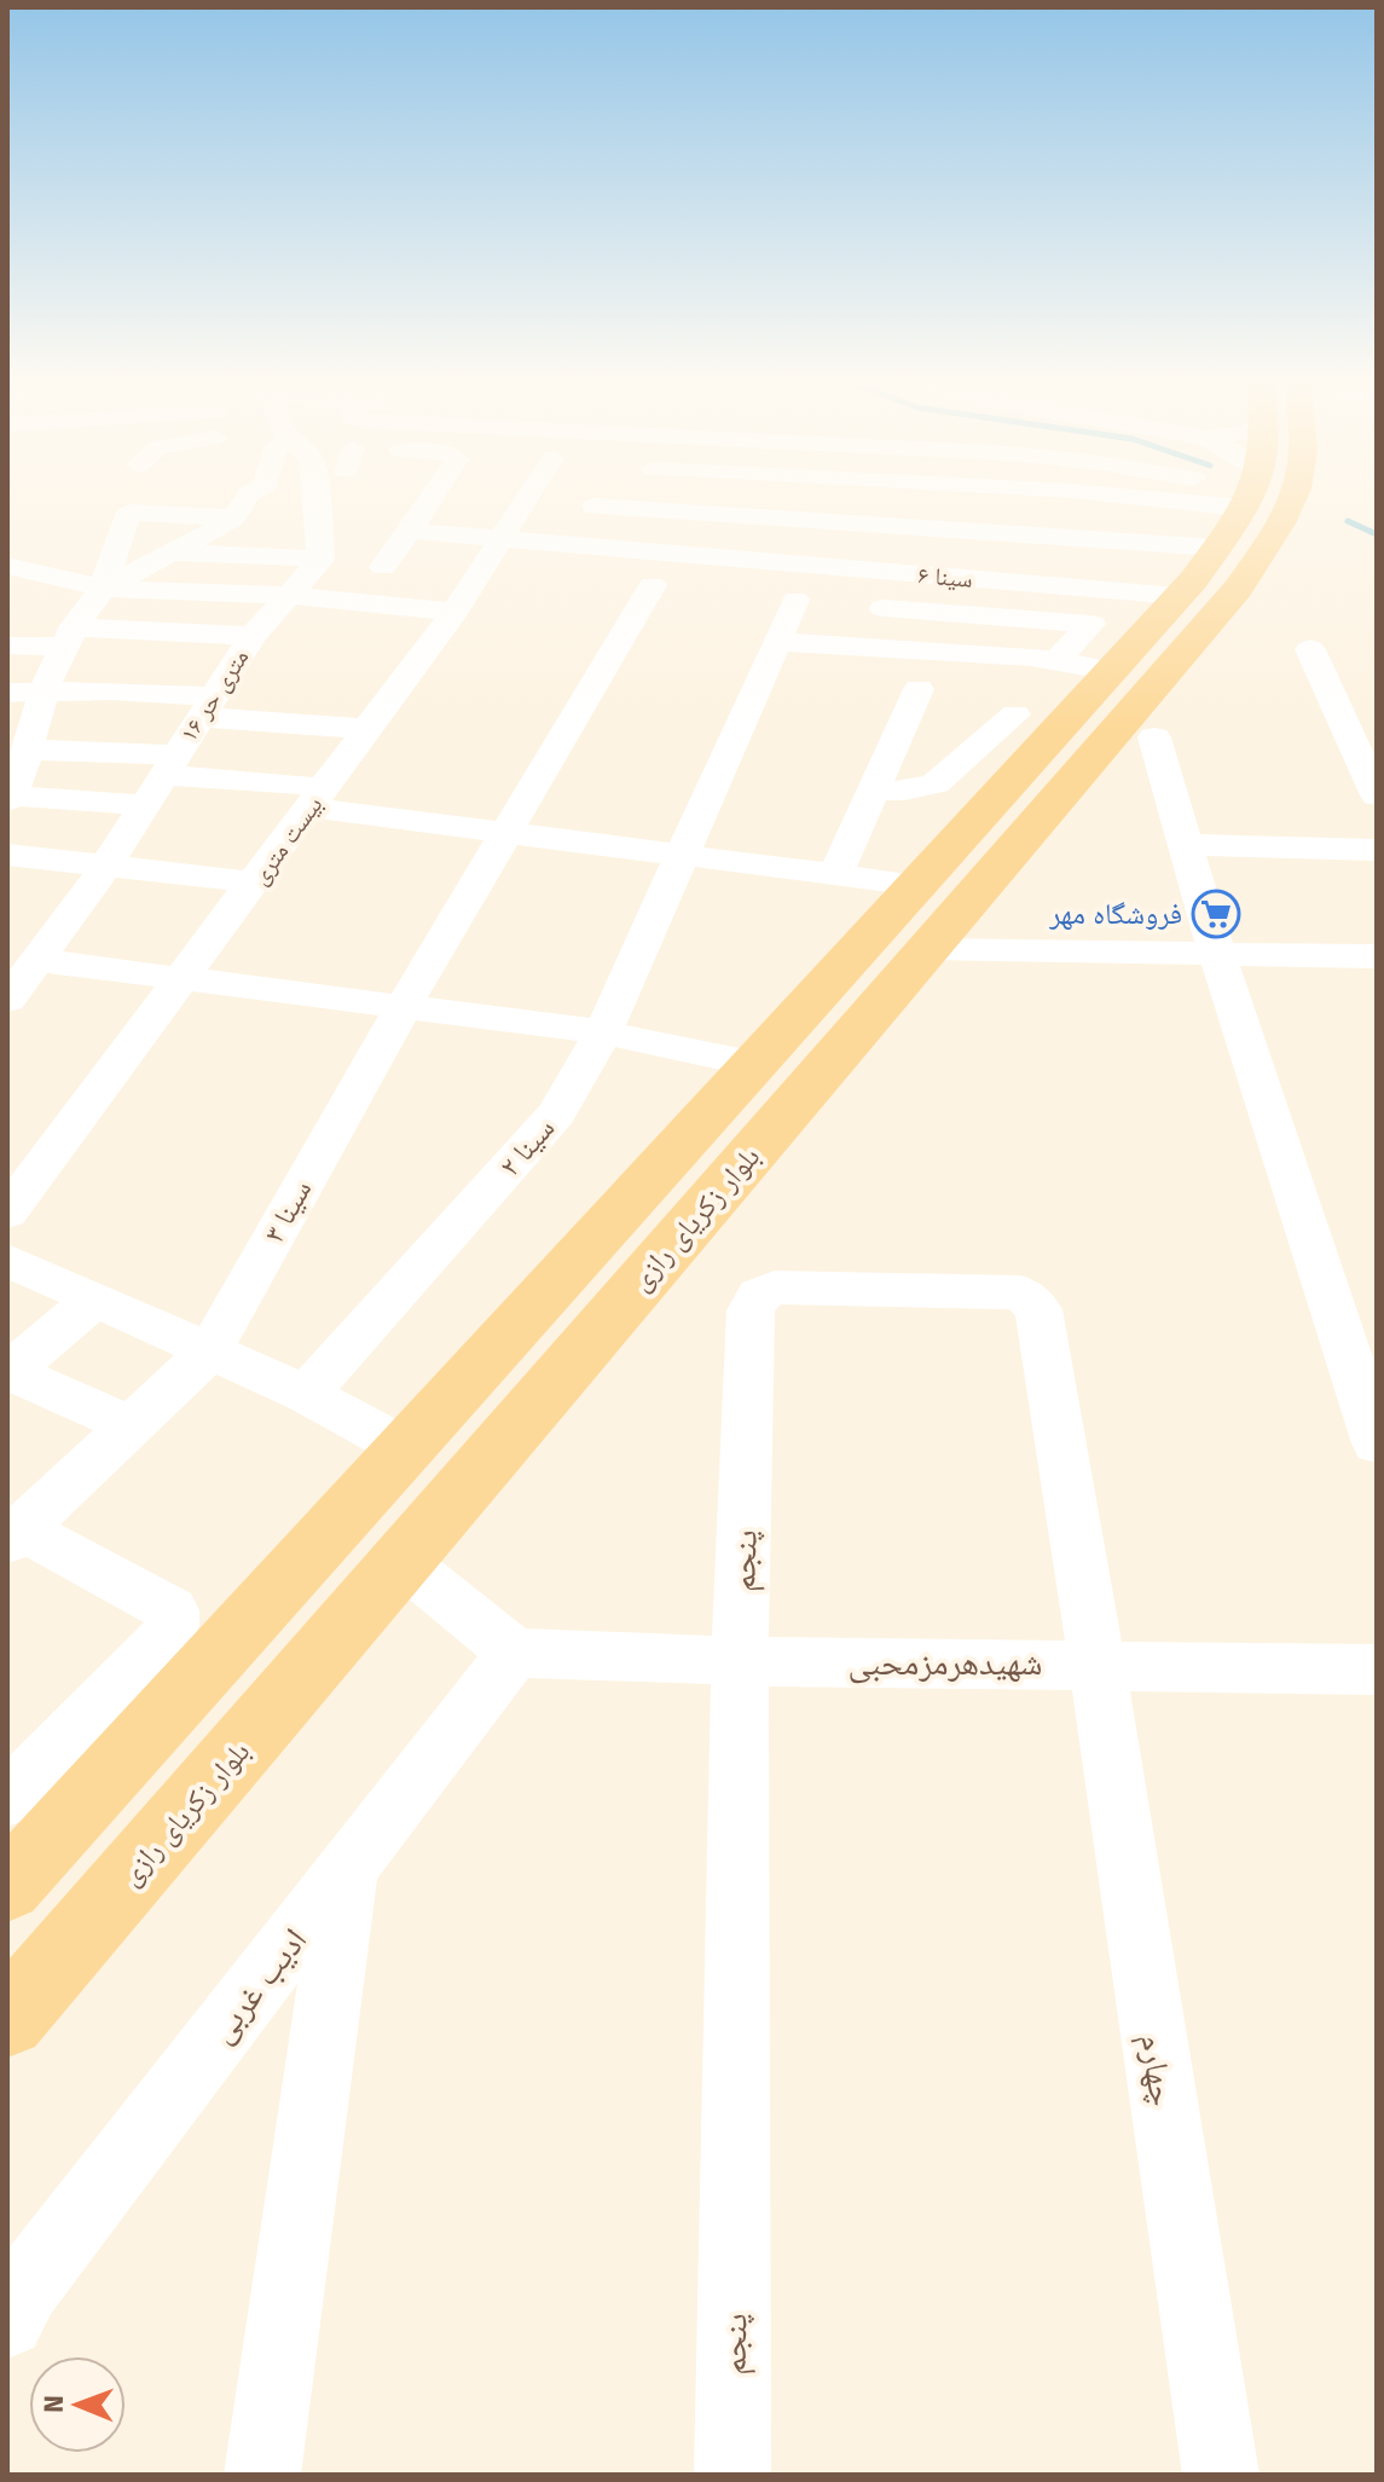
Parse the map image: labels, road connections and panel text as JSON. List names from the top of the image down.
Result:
{
  "streets": {
    "main road": ["بلوار زکریای رازی"],
    "street": [
      "سینا ۶",
      "۱۶ متری حر",
      "بیست متری",
      "سینا ۲",
      "سینا ۳",
      "پنجم",
      "شهیدهرمزمحبی",
      "ادیب غربی",
      "چهارم"
    ]
  },
  "crossings": [
    ["سینا ۶", "بیست متری"],
    ["سینا ۶", "بلوار زکریای رازی"],
    ["پنجم", "شهیدهرمزمحبی"],
    ["پنجم", "چهارم"],
    ["شهیدهرمزمحبی", "ادیب غربی"],
    ["شهیدهرمزمحبی", "چهارم"]
  ],
  "places": {
    "supermarket": ["فروشگاه مهر"]
  },
  "north": "left"
}
